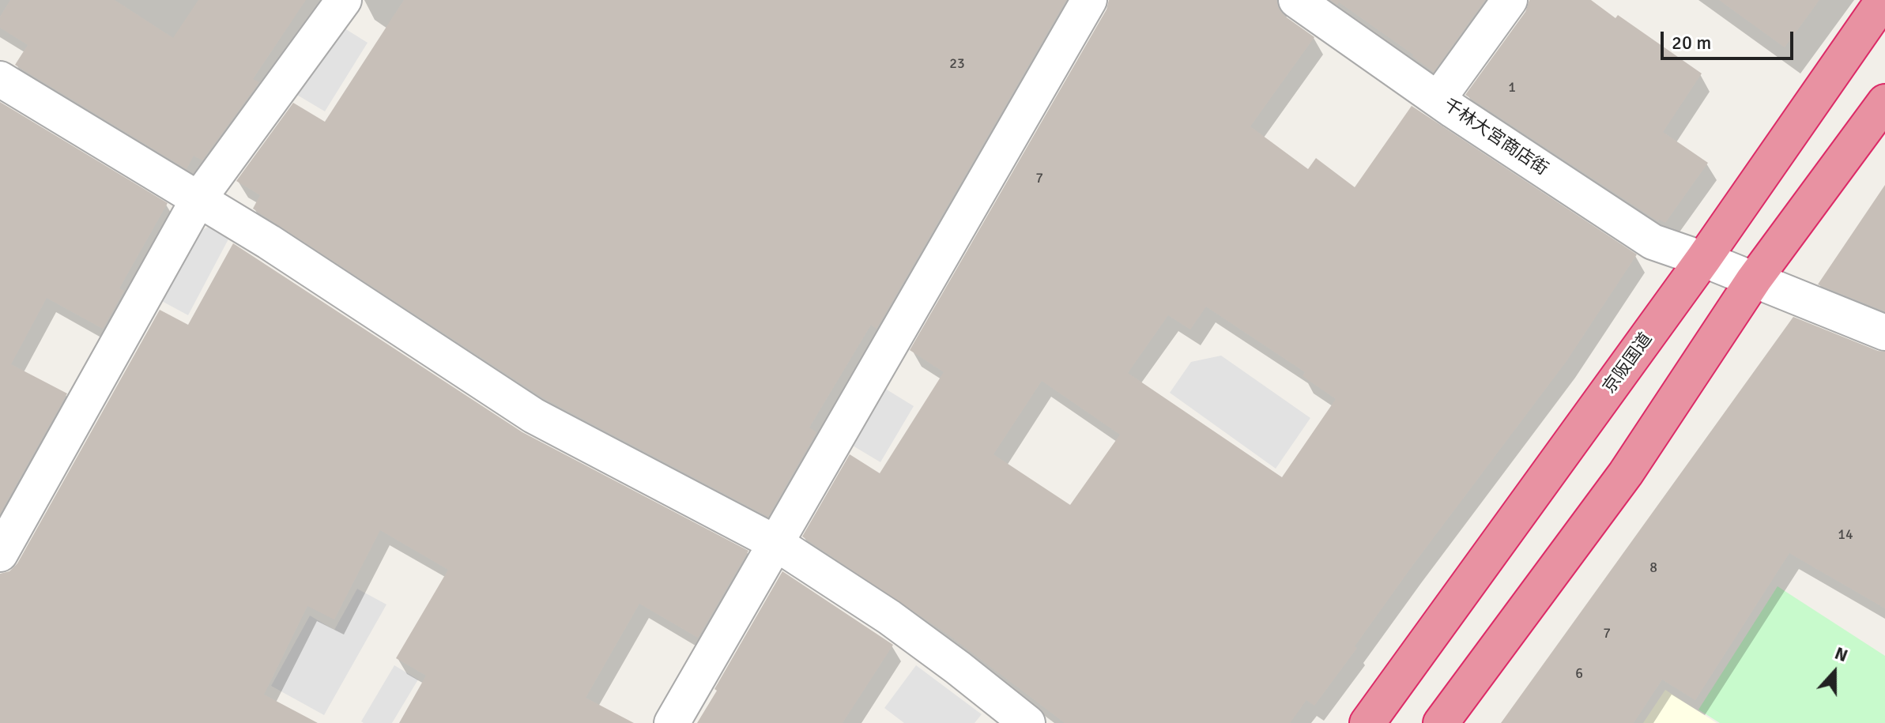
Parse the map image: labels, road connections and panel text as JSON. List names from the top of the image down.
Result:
{
  "streets": {
    "highway": ["京阪国道"],
    "street": ["千林大宮商店街"]
  },
  "crossings": [
    ["千林大宮商店街", "京阪国道"]
  ],
  "house_numbers": [
    "23",
    "1",
    "7",
    "14",
    "8",
    "7",
    "6"
  ],
  "scale_bar": "20 m",
  "north": "top"
}
